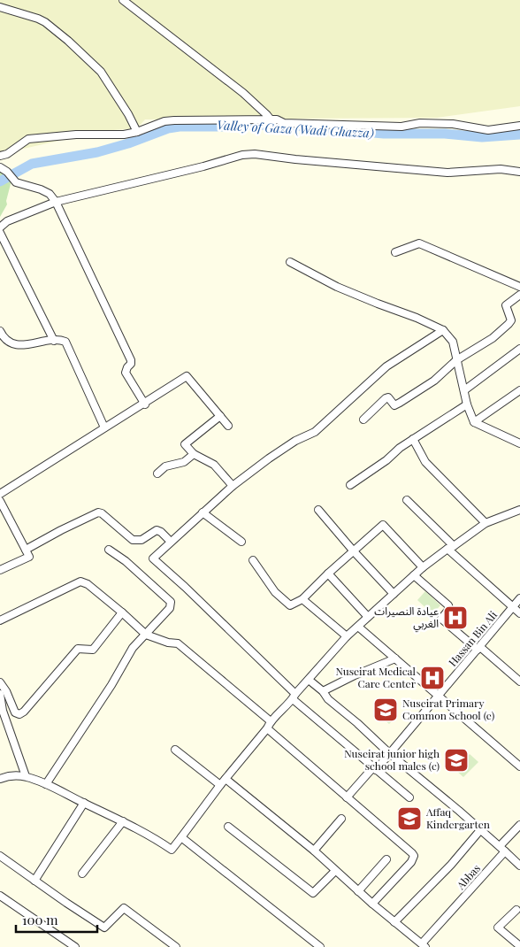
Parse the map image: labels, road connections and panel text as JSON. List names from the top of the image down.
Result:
{
  "streets": {
    "street": ["Hassan Bin Ali", "Abbas"]
  },
  "water": ["Valley of Gaza (Wadi Ghazza)"],
  "places": {
    "hospital": ["عيادة النصيرات الغربي", "Nuseirat Medical Care Center"],
    "school or university": ["Nuseirat Primary Common School (e)", "Nuseirat junior high school males (c)", "Affaq Kindergarten"]
  },
  "scale_bar": "100 m"
}
